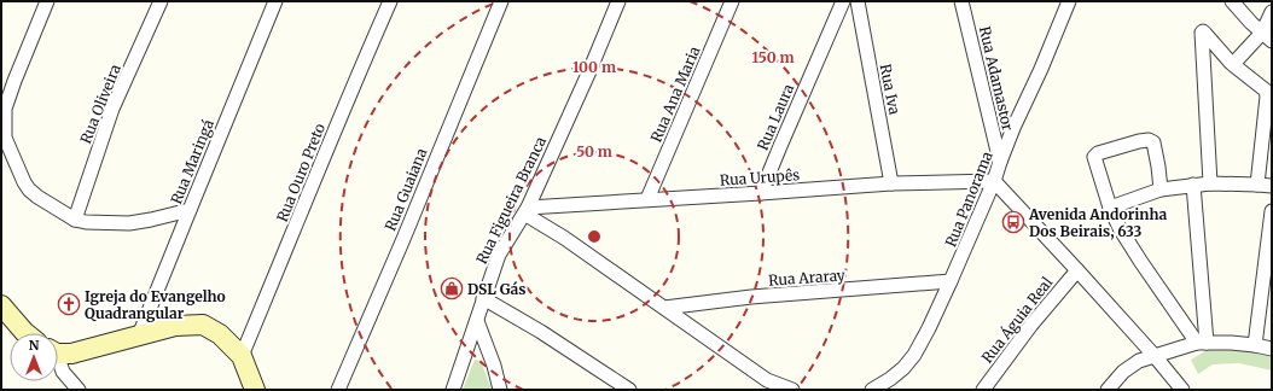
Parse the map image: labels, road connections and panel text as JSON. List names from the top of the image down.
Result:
{
  "streets": {
    "street": [
      "Rua Adamastor",
      "Rua Iva",
      "Rua Ana Maria",
      "Rua Oliveira",
      "Rua Laura",
      "Rua Maringá",
      "Rua Ouro Preto",
      "Rua Urupês",
      "Rua Guaiana",
      "Rua Panorama",
      "Rua Figueira Branca",
      "Rua Araray",
      "Rua Águia Real"
    ]
  },
  "crossings": [
    ["Rua Adamastor", "Rua Panorama"],
    ["Rua Iva", "Rua Urupês"],
    ["Rua Ana Maria", "Rua Urupês"],
    ["Rua Laura", "Rua Urupês"],
    ["Rua Urupês", "Rua Panorama"],
    ["Rua Urupês", "Rua Figueira Branca"],
    ["Rua Panorama", "Rua Araray"]
  ],
  "places": {
    "bus stop": ["Avenida Andorinha Dos Beirais, 633"],
    "shop": ["DSL Gás"],
    "church": ["Igreja do Evangelho Quadrangular"]
  },
  "north": "top",
  "rings": ["150 m", "100 m", "50 m"]
}
